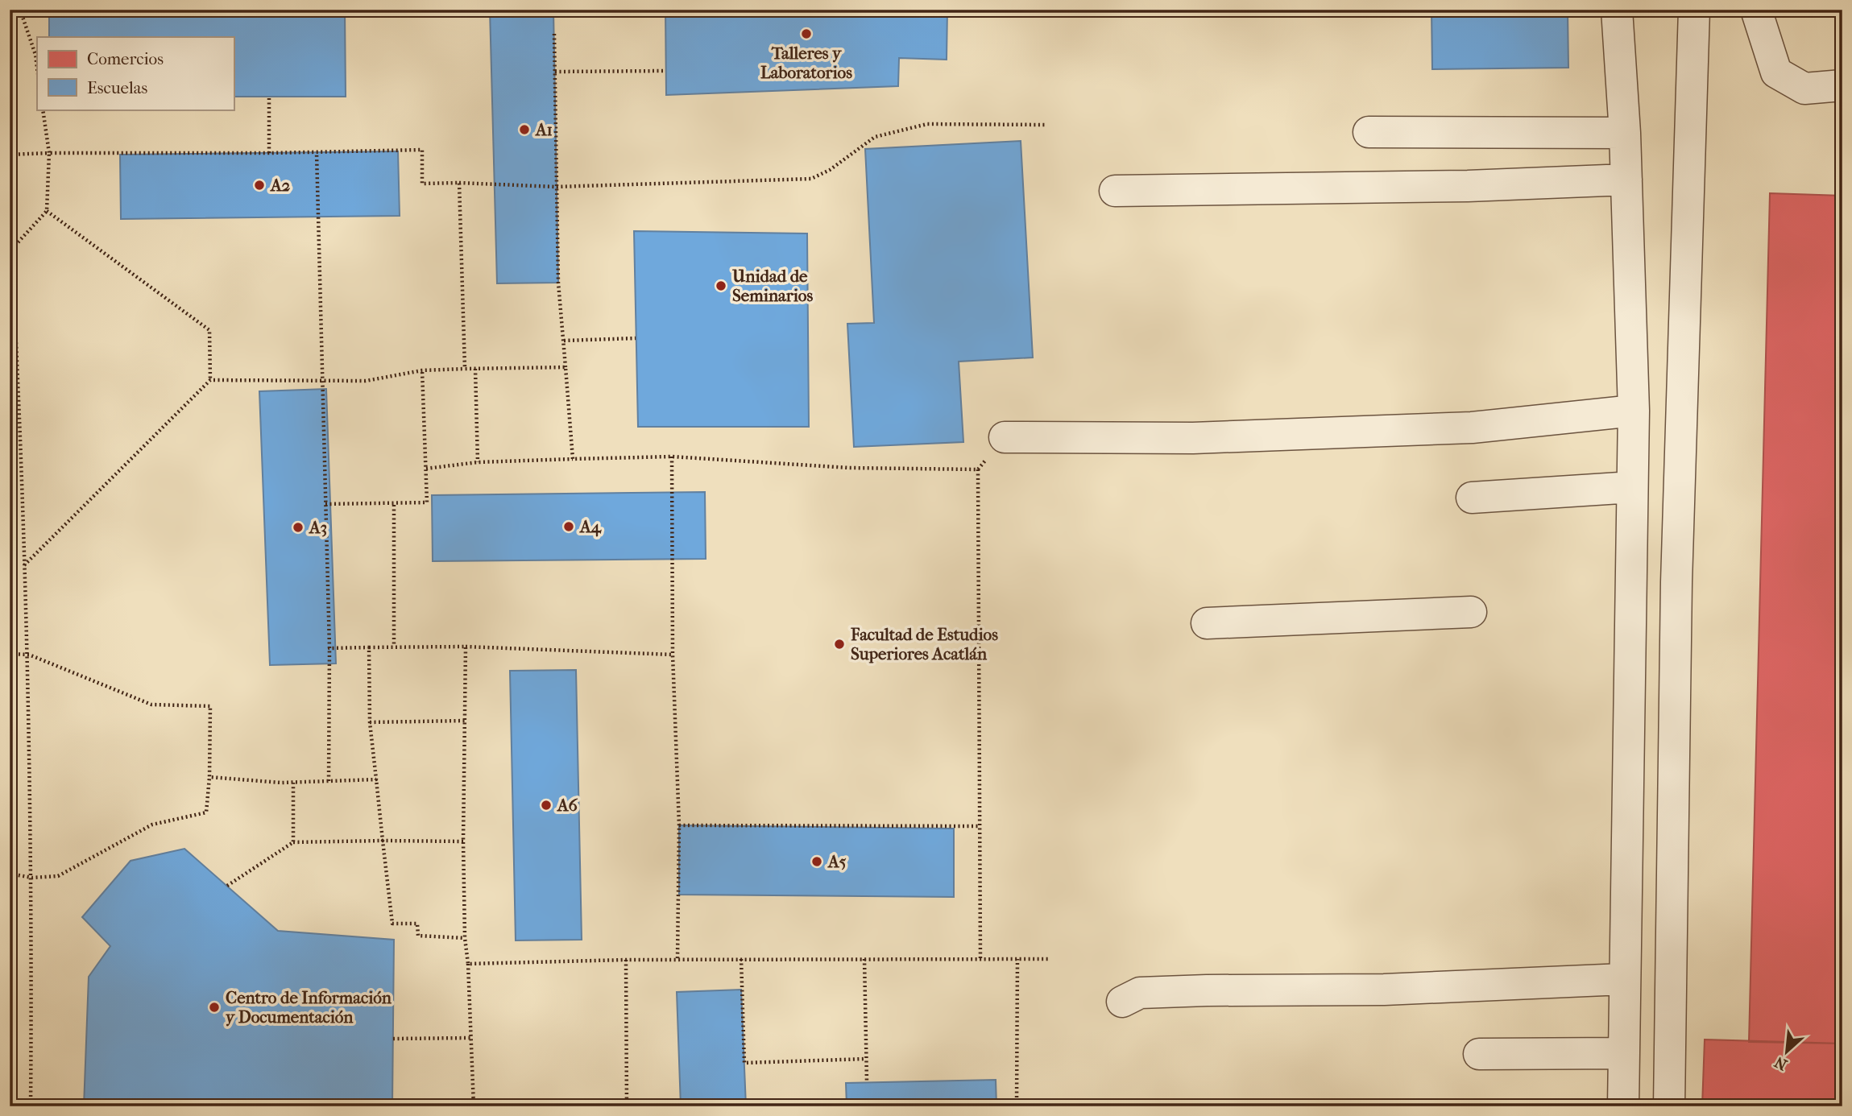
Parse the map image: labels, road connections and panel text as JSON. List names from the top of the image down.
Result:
{
  "places": [
    "Talleres y Laboratorios",
    "A1",
    "A2",
    "Unidad de Seminarios",
    "A4",
    "A3",
    "Facultad de Estudios Superiores Acatlán",
    "A6",
    "A5",
    "Centro de Información y Documentación"
  ],
  "legend": ["Comercios", "Escuelas"],
  "north": "bottom left"
}
